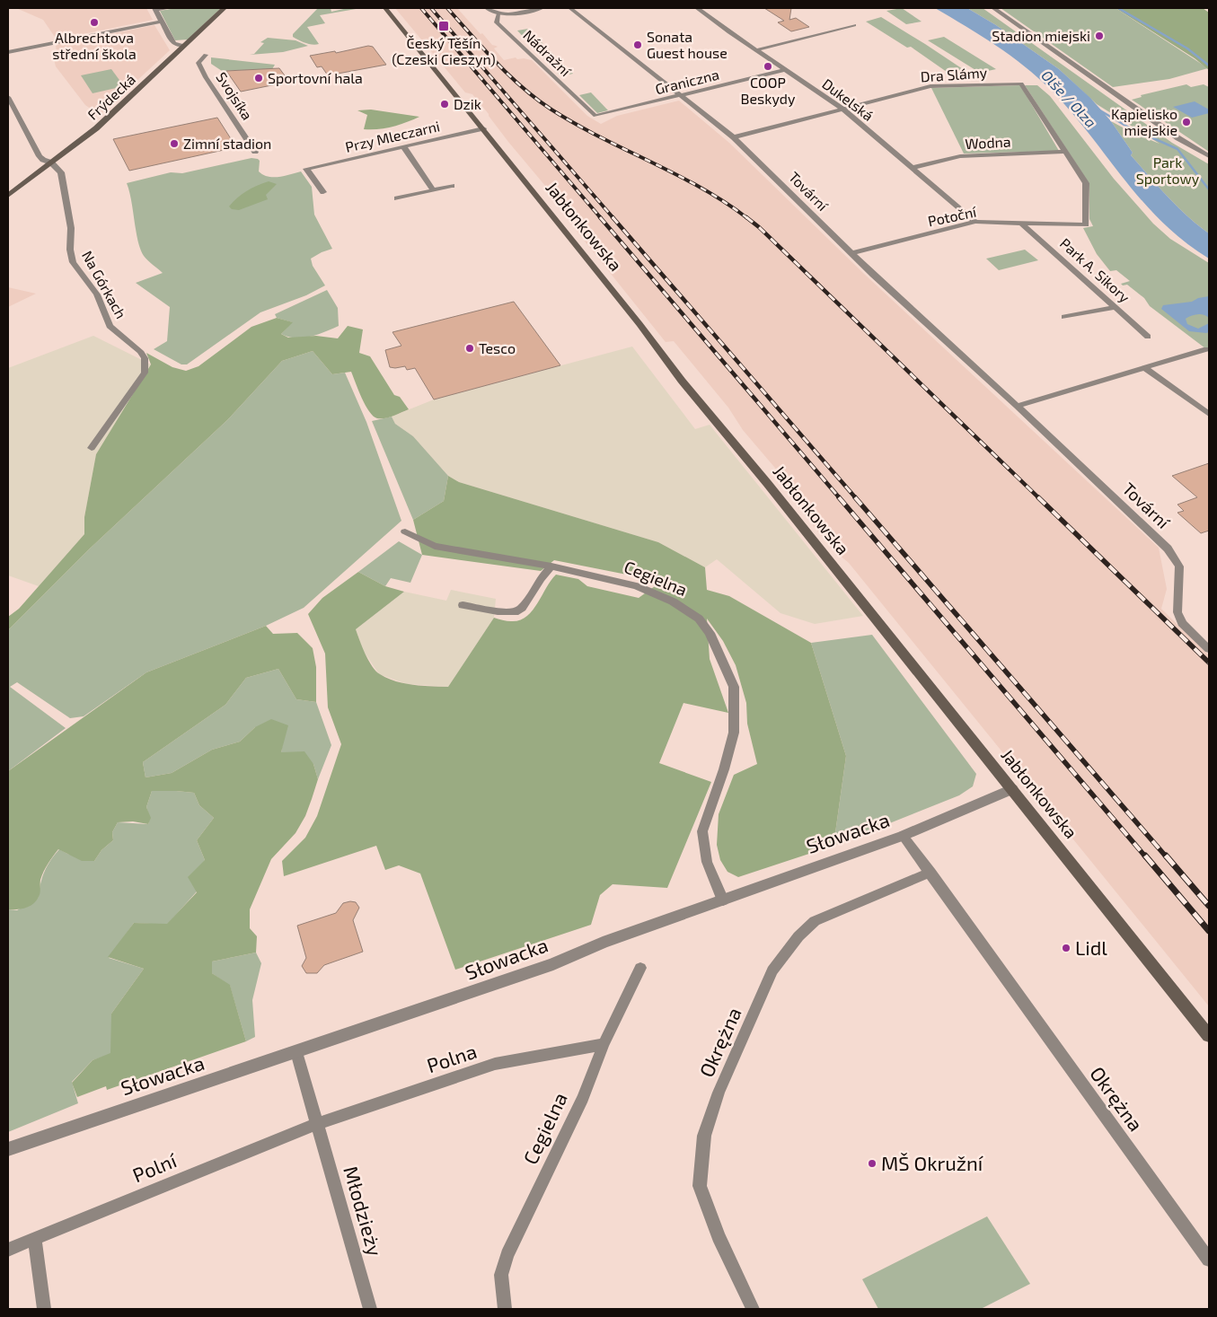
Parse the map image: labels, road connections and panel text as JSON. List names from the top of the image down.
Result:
{
  "streets": {
    "main road": ["Frýdecká", "Jabłonkowska"],
    "street": [
      "Nádražní",
      "Dra Slámy",
      "Graniczna",
      "Svojsíka",
      "Dukelská",
      "Przy Mleczarni",
      "Wodna",
      "Tovární",
      "Potoční",
      "Park A. Sikory",
      "Na Górkach",
      "Cegielna",
      "Słowacka",
      "Okrężna",
      "Polna",
      "Polní",
      "Młodzieży"
    ]
  },
  "crossings": [
    ["Nádražní", "Graniczna"],
    ["Dra Slámy", "Dukelská"],
    ["Dra Slámy", "Wodna"],
    ["Dra Slámy", "Tovární"],
    ["Dra Slámy", "Potoční"],
    ["Graniczna", "Dukelská"],
    ["Graniczna", "Tovární"],
    ["Frýdecká", "Na Górkach"],
    ["Dukelská", "Wodna"],
    ["Dukelská", "Potoční"],
    ["Przy Mleczarni", "Jabłonkowska"],
    ["Wodna", "Potoční"],
    ["Tovární", "Potoční"],
    ["Potoční", "Park A. Sikory"],
    ["Jabłonkowska", "Słowacka"],
    ["Cegielna", "Słowacka"],
    ["Cegielna", "Polna"],
    ["Słowacka", "Okrężna"],
    ["Słowacka", "Młodzieży"],
    ["Polna", "Polní"],
    ["Polna", "Młodzieży"],
    ["Polní", "Młodzieży"]
  ],
  "water": ["Olše / Olza"],
  "parks": ["Park Sportowy"],
  "places": {
    "other": [
      "Albrechtova střední škola",
      "Stadion miejski",
      "Sonata Guest house",
      "COOP Beskydy",
      "Sportovní hala",
      "Dzik",
      "Kąpielisko miejskie",
      "Zimní stadion",
      "Tesco",
      "Lidl",
      "MŠ Okružní"
    ],
    "transit": ["Český Těšín (Czeski Cieszyn)"]
  }
}
